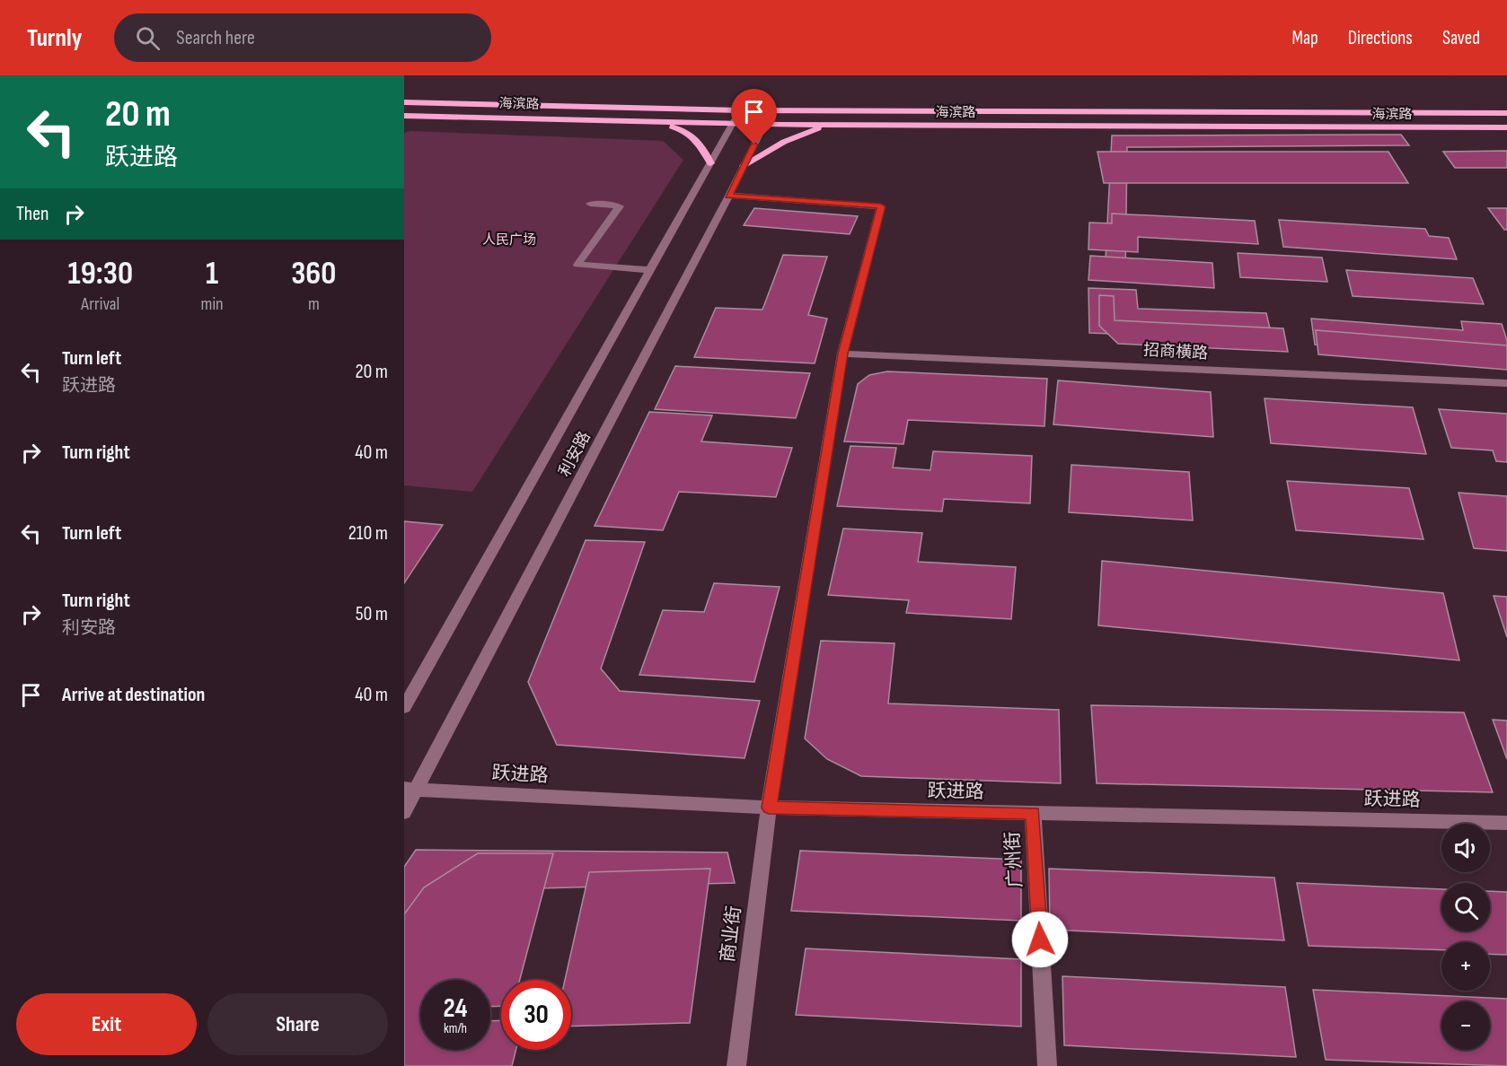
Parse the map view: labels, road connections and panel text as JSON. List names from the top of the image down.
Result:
{
  "streets": {
    "main road": ["海滨路"],
    "street": [
      "招商横路",
      "利安路",
      "跃进路",
      "广州街",
      "商业街"
    ]
  },
  "crossings": [
    ["海滨路", "利安路"],
    ["招商横路", "商业街"],
    ["利安路", "跃进路"],
    ["利安路", "商业街"],
    ["跃进路", "广州街"],
    ["跃进路", "商业街"]
  ],
  "parks": ["人民广场"],
  "page": {
    "header": "Turnly",
    "search": "Search here",
    "nav": ["Map", "Directions", "Saved"],
    "turn": ["20 m", "跃进路"],
    "then": "Then",
    "eta": [
      "19:30",
      "Arrival",
      "1",
      "min",
      "360",
      "m"
    ],
    "list": [
      {
        "name": "Turn left",
        "note": "跃进路",
        "value": "20 m"
      },
      {
        "name": "Turn right",
        "value": "40 m"
      },
      {
        "name": "Turn left",
        "value": "210 m"
      },
      {
        "name": "Turn right",
        "note": "利安路",
        "value": "50 m"
      },
      {
        "name": "Arrive at destination",
        "value": "40 m"
      }
    ],
    "map_buttons": ["+", "−"],
    "speed": "24 km/h",
    "limit": "30",
    "buttons": ["Exit", "Share"]
  }
}
